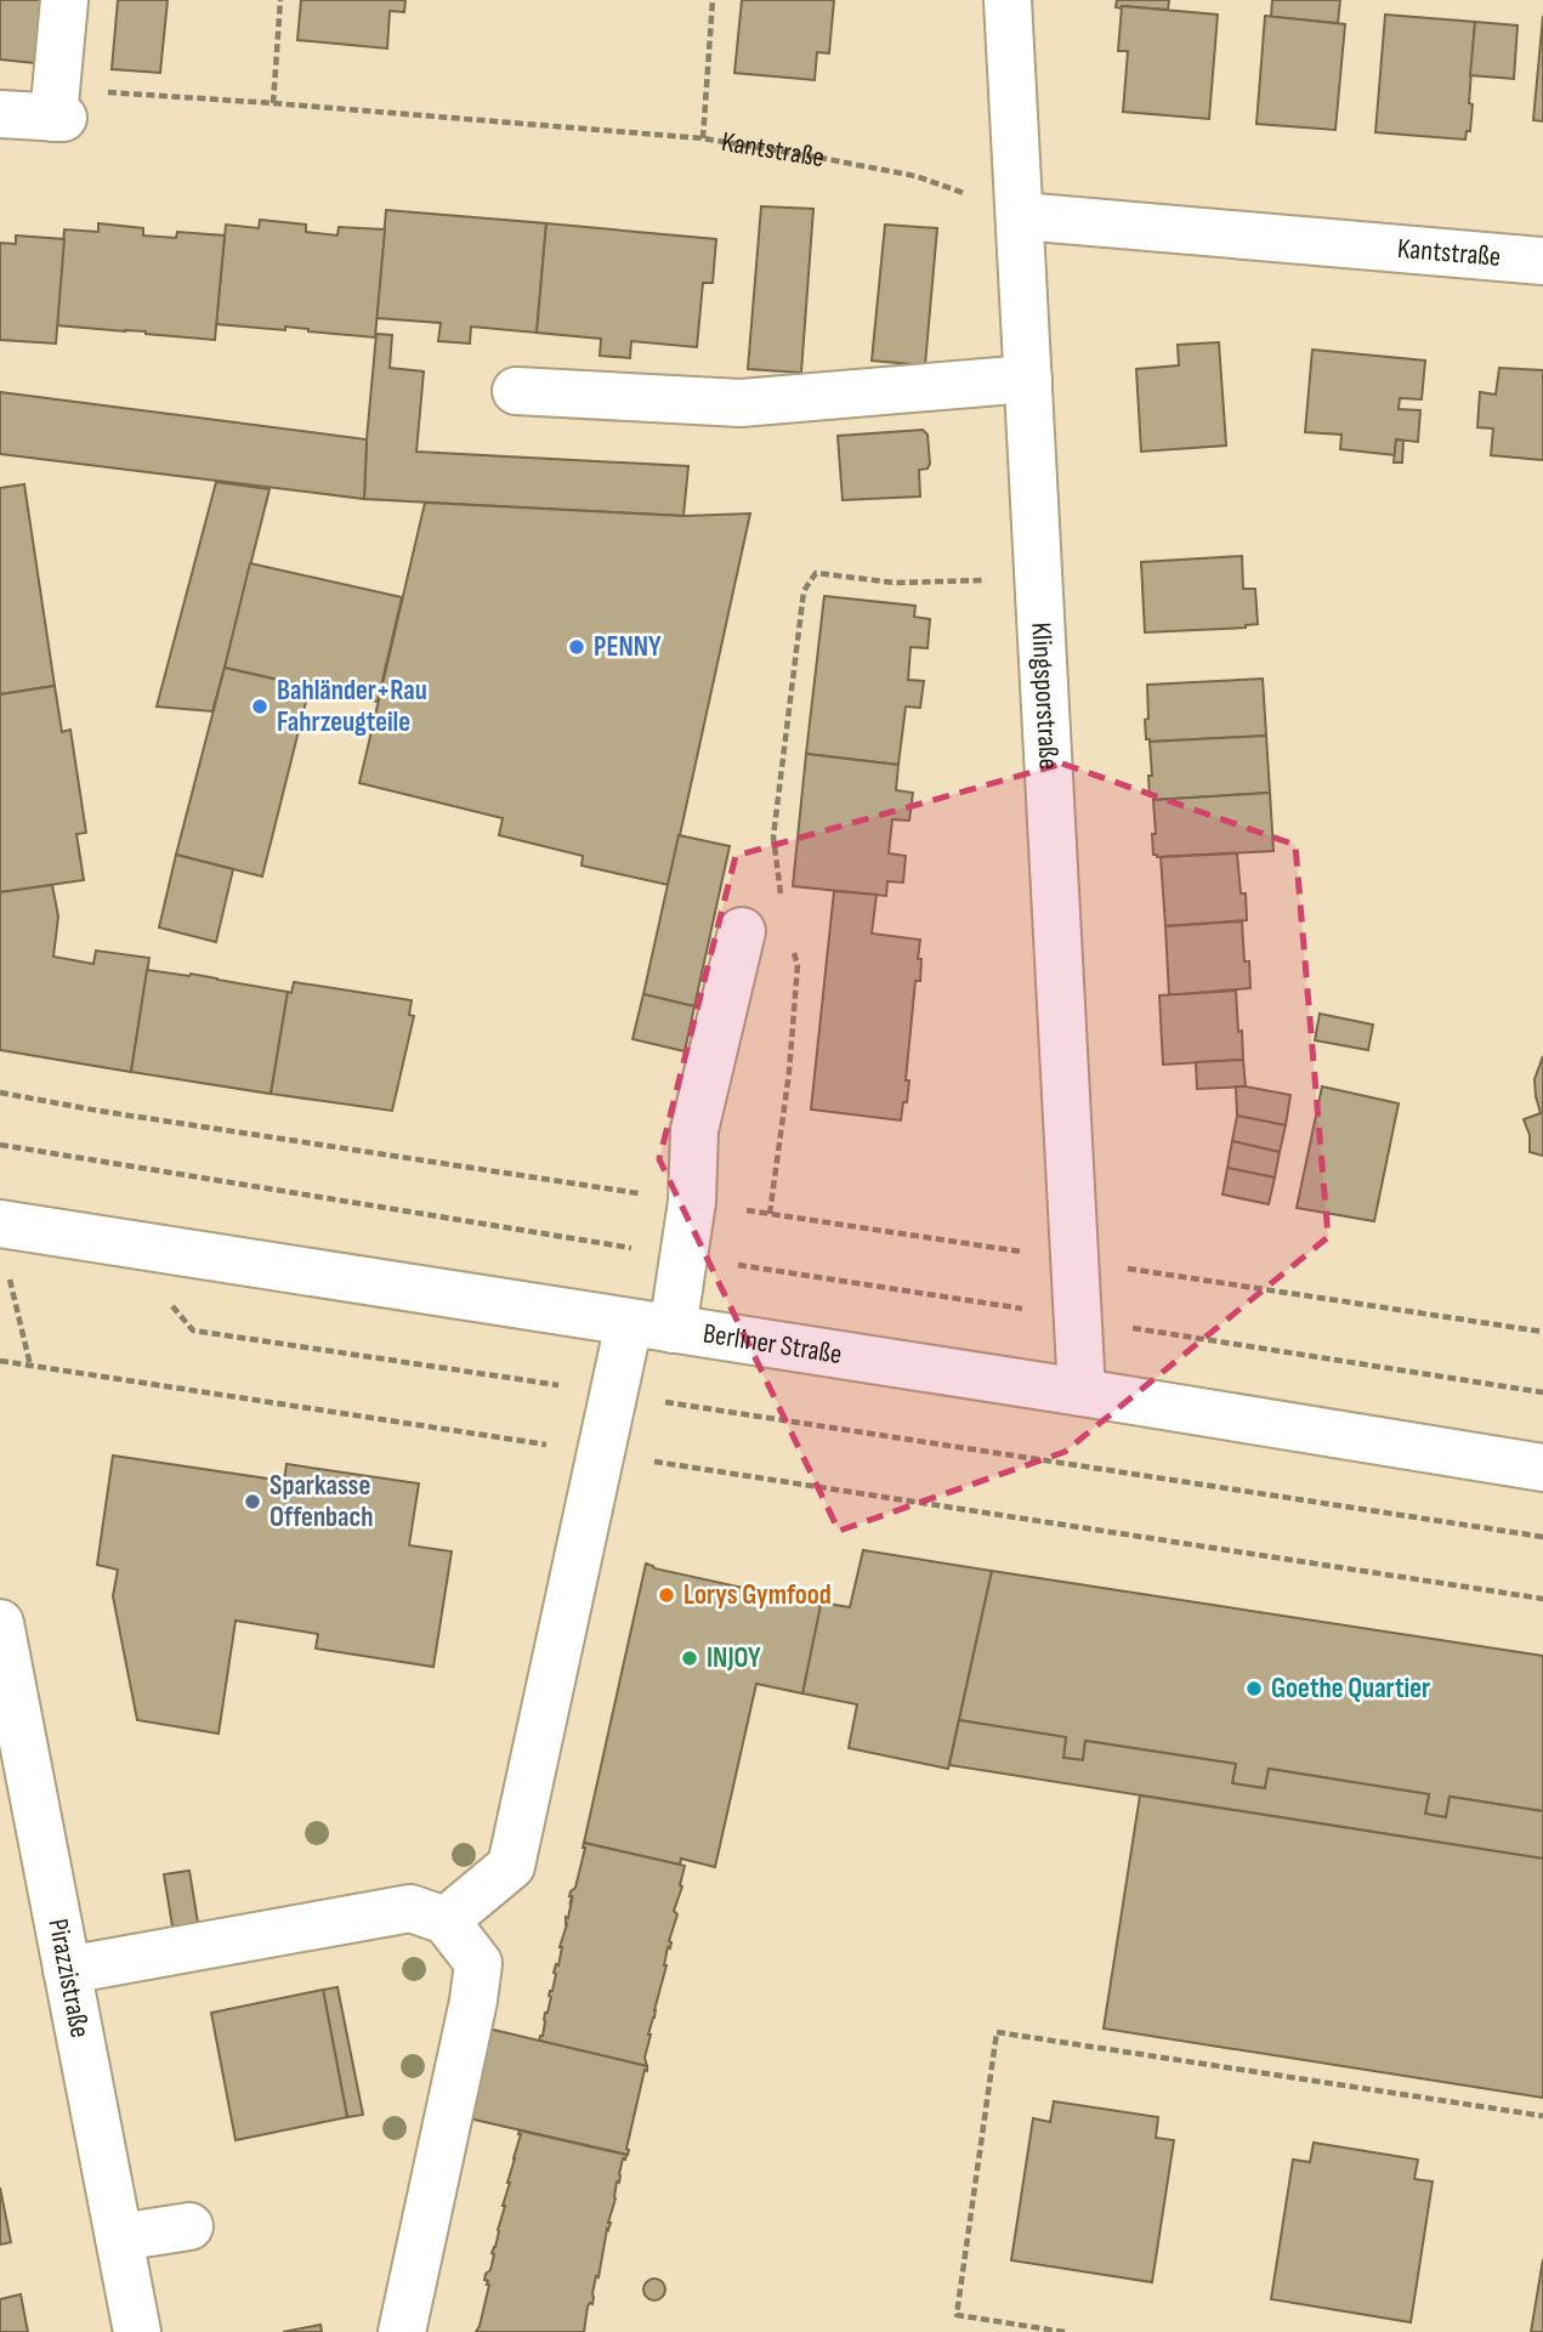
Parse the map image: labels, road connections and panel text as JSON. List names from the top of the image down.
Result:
{
  "streets": {
    "street": [
      "Kantstraße",
      "Klingsporstraße",
      "Berliner Straße",
      "Pirazzistraße"
    ]
  },
  "crossings": [
    ["Kantstraße", "Klingsporstraße"],
    ["Klingsporstraße", "Berliner Straße"]
  ],
  "places": [
    "PENNY",
    "Bahländer+Rau Fahrzeugteile",
    "Sparkasse Offenbach",
    "Lorys Gymfood",
    "INJOY",
    "Goethe Quartier"
  ]
}
